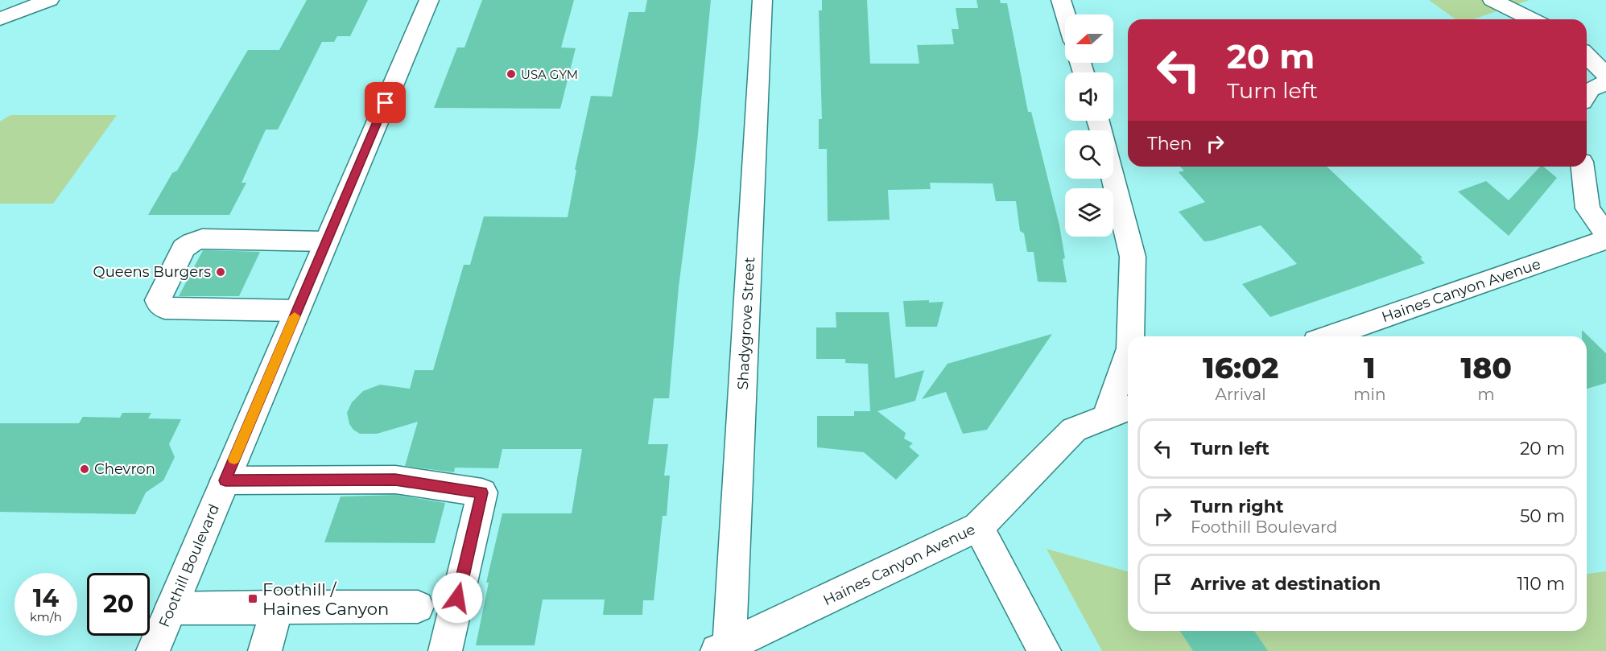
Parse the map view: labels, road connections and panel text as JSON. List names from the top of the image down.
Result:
{
  "streets": {
    "street": ["Haines Canyon Avenue", "Shadygrove Street", "Foothill Boulevard"]
  },
  "crossings": [
    ["Haines Canyon Avenue", "Shadygrove Street"]
  ],
  "places": {
    "other": ["USA GYM", "Queens Burgers", "Chevron"],
    "transit": ["Foothill / Haines Canyon"]
  },
  "north": "left",
  "page": {
    "turn": ["20 m", "Turn left"],
    "then": "Then",
    "eta": [
      "16:02",
      "Arrival",
      "1",
      "min",
      "180",
      "m"
    ],
    "list": [
      {
        "name": "Turn left",
        "value": "20 m"
      },
      {
        "name": "Turn right",
        "note": "Foothill Boulevard",
        "value": "50 m"
      },
      {
        "name": "Arrive at destination",
        "value": "110 m"
      }
    ],
    "speed": "14 km/h",
    "limit": "20"
  }
}
